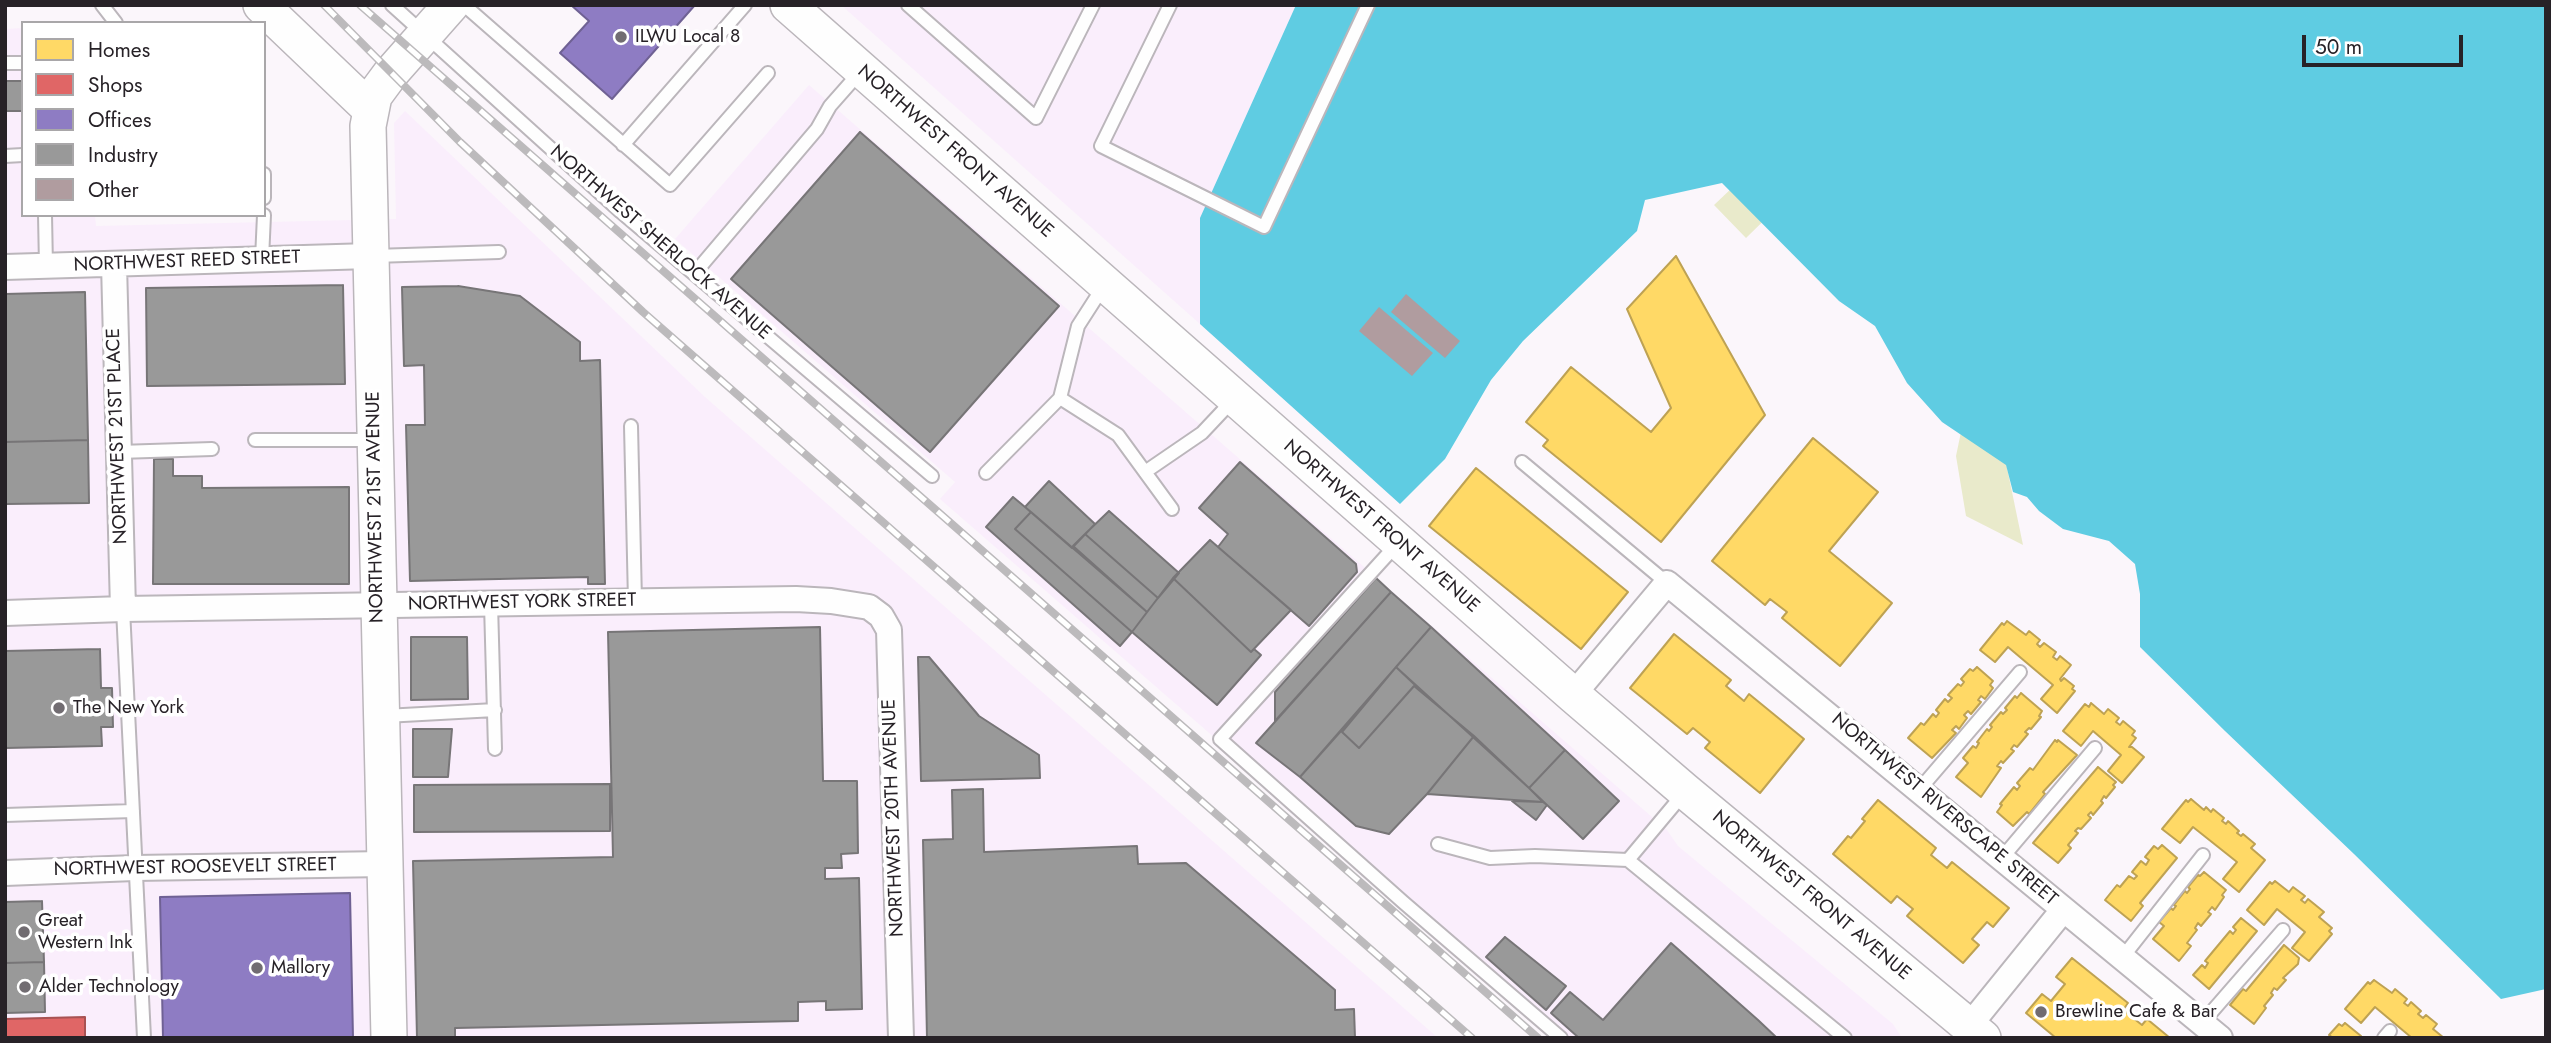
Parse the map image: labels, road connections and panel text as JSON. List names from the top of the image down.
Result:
{
  "streets": {
    "main road": ["NORTHWEST FRONT AVENUE", "NORTHWEST 21ST AVENUE"],
    "street": [
      "NORTHWEST REED STREET",
      "NORTHWEST 21ST PLACE",
      "NORTHWEST YORK STREET",
      "NORTHWEST RIVERSCAPE STREET",
      "NORTHWEST 20TH AVENUE",
      "NORTHWEST ROOSEVELT STREET"
    ],
    "lane": ["NORTHWEST SHERLOCK AVENUE"]
  },
  "crossings": [
    ["NORTHWEST SHERLOCK AVENUE", "NORTHWEST 21ST AVENUE"],
    ["NORTHWEST REED STREET", "NORTHWEST 21ST PLACE"],
    ["NORTHWEST REED STREET", "NORTHWEST 21ST AVENUE"],
    ["NORTHWEST 21ST PLACE", "NORTHWEST YORK STREET"],
    ["NORTHWEST 21ST AVENUE", "NORTHWEST YORK STREET"],
    ["NORTHWEST 21ST AVENUE", "NORTHWEST ROOSEVELT STREET"],
    ["NORTHWEST YORK STREET", "NORTHWEST 20TH AVENUE"]
  ],
  "places": [
    "ILWU Local 8",
    "The New York",
    "Great Western Ink",
    "Mallory",
    "Alder Technology",
    "Brewline Cafe & Bar"
  ],
  "legend": [
    "Homes",
    "Shops",
    "Offices",
    "Industry",
    "Other"
  ],
  "scale_bar": "50 m"
}
